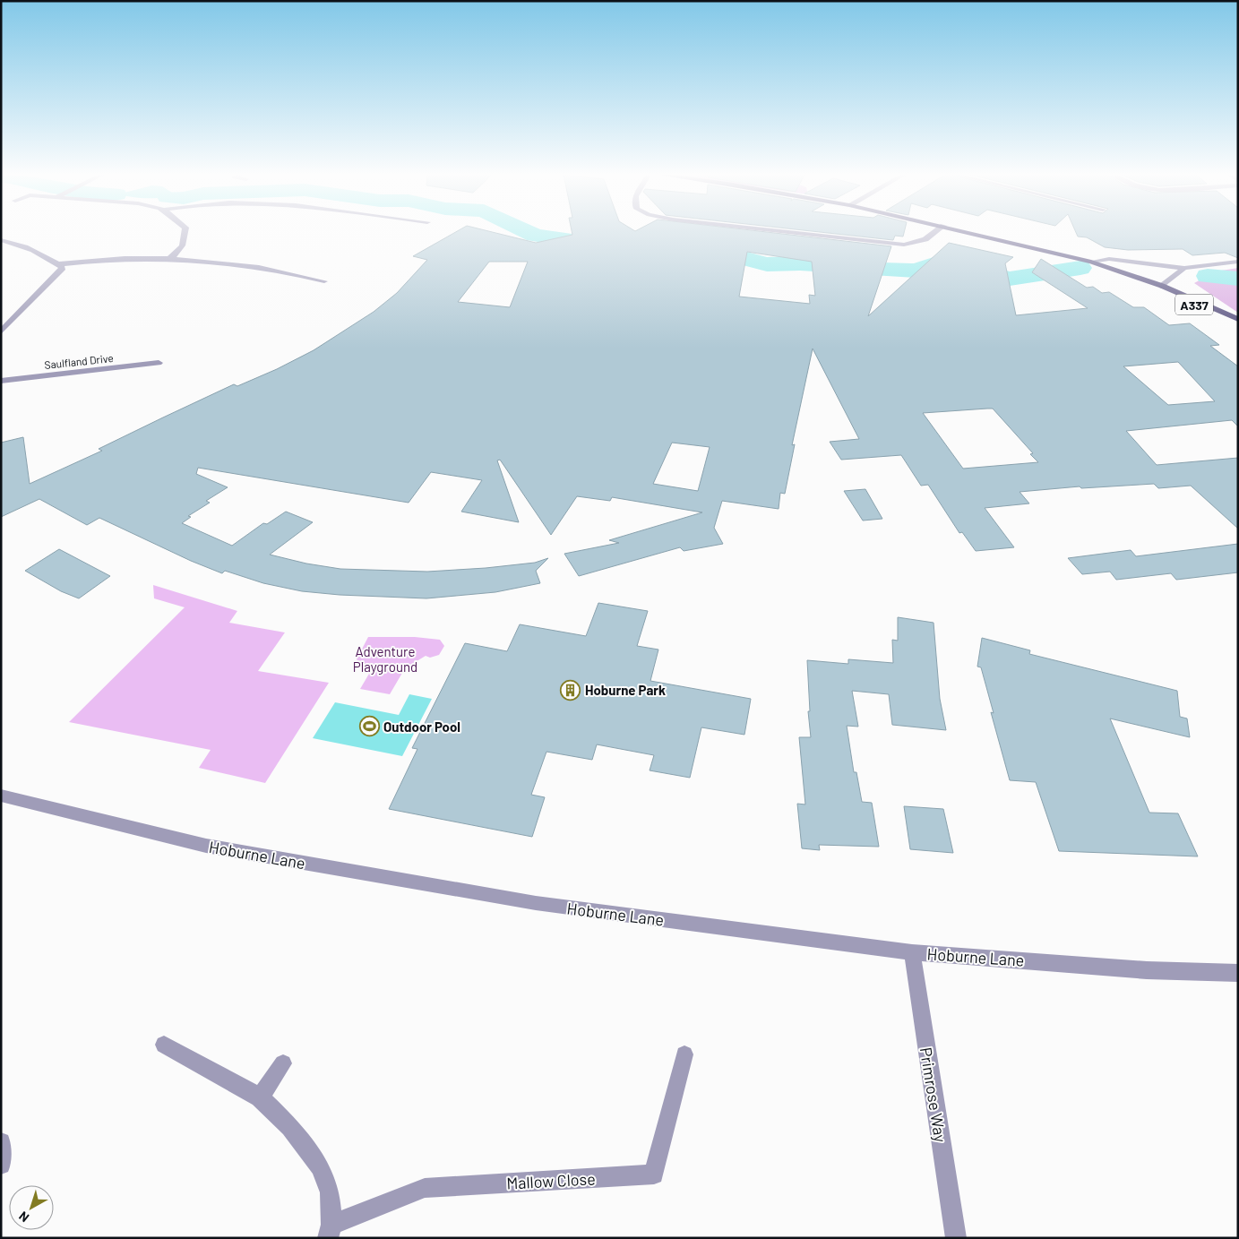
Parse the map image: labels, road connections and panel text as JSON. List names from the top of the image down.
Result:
{
  "streets": {
    "main road": ["A337"],
    "street": [
      "Saulfland Drive",
      "Hoburne Lane",
      "Primrose Way",
      "Mallow Close"
    ]
  },
  "crossings": [
    ["Hoburne Lane", "Primrose Way"]
  ],
  "parks": ["Adventure Playground"],
  "places": {
    "building": ["Hoburne Park"],
    "sports": ["Outdoor Pool"]
  },
  "north": "bottom left"
}
